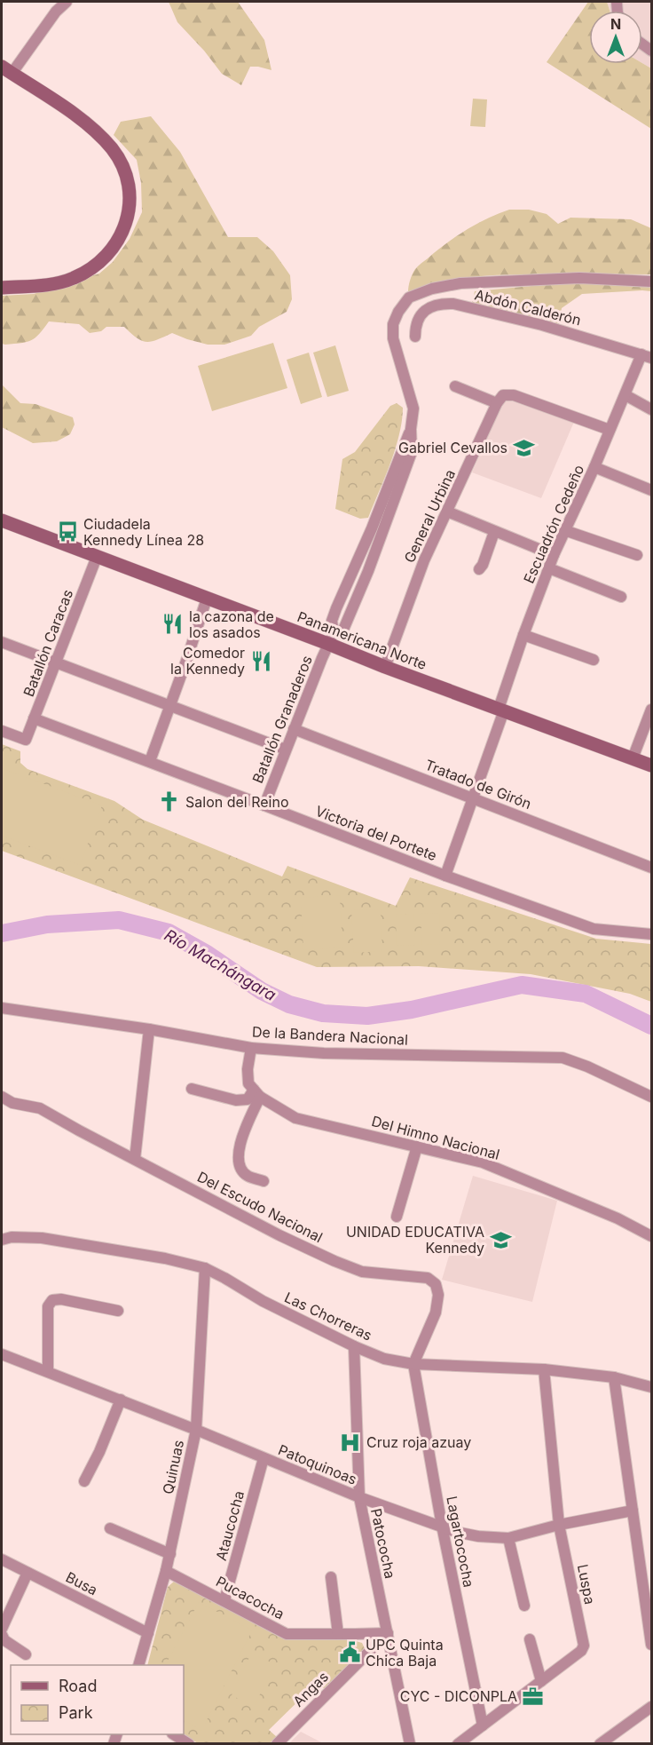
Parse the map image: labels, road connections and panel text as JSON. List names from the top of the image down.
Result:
{
  "streets": {
    "main road": ["Panamericana Norte"],
    "street": [
      "Abdón Calderón",
      "General Urbina",
      "Escuadrón Cedeño",
      "Batallón Caracas",
      "Batallón Granaderos",
      "Tratado de Girón",
      "Victoria del Portete",
      "De la Bandera Nacional",
      "Del Himno Nacional",
      "Del Escudo Nacional",
      "Las Chorreras",
      "Patoquinoas",
      "Quinuas",
      "Ataucocha",
      "Lagartococha",
      "Patococha",
      "Busa",
      "Luspa",
      "Pucacocha",
      "Angas"
    ]
  },
  "crossings": [
    ["Abdón Calderón", "Escuadrón Cedeño"],
    ["General Urbina", "Panamericana Norte"],
    ["Escuadrón Cedeño", "Panamericana Norte"],
    ["Escuadrón Cedeño", "Tratado de Girón"],
    ["Escuadrón Cedeño", "Victoria del Portete"],
    ["Panamericana Norte", "Batallón Caracas"],
    ["Panamericana Norte", "Batallón Granaderos"],
    ["Batallón Caracas", "Victoria del Portete"],
    ["Batallón Granaderos", "Tratado de Girón"],
    ["Batallón Granaderos", "Victoria del Portete"],
    ["Del Escudo Nacional", "Las Chorreras"],
    ["Del Escudo Nacional", "Lagartococha"],
    ["Las Chorreras", "Quinuas"],
    ["Las Chorreras", "Lagartococha"],
    ["Las Chorreras", "Patococha"],
    ["Las Chorreras", "Luspa"],
    ["Patoquinoas", "Quinuas"],
    ["Patoquinoas", "Ataucocha"],
    ["Patoquinoas", "Lagartococha"],
    ["Patoquinoas", "Patococha"],
    ["Patoquinoas", "Luspa"],
    ["Quinuas", "Busa"],
    ["Quinuas", "Pucacocha"],
    ["Ataucocha", "Pucacocha"],
    ["Lagartococha", "Luspa"],
    ["Patococha", "Pucacocha"],
    ["Patococha", "Angas"],
    ["Pucacocha", "Angas"]
  ],
  "water": ["Río Machángara"],
  "places": {
    "school or university": ["Gabriel Cevallos", "UNIDAD EDUCATIVA Kennedy"],
    "bus stop": ["Ciudadela Kennedy Línea 28"],
    "restaurant": ["la cazona de los asados", "Comedor la Kennedy"],
    "church": ["Salon del Reino"],
    "hospital": ["Cruz roja azuay"],
    "public building": ["UPC Quinta Chica Baja"],
    "office": ["CYC - DICONPLA"]
  },
  "legend": ["Road", "Park"],
  "north": "top"
}
